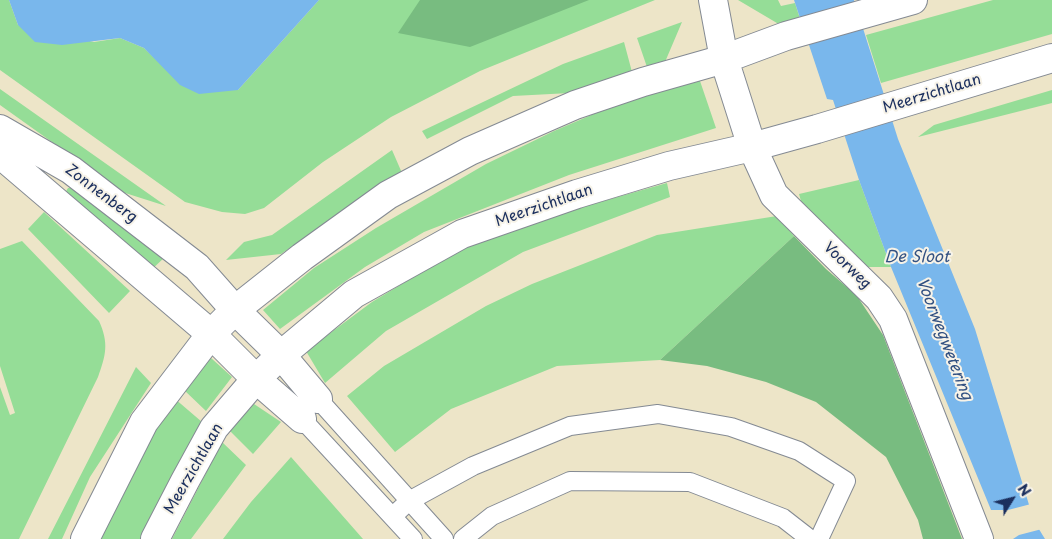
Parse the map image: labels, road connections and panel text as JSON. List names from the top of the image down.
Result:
{
  "streets": {
    "street": ["Meerzichtlaan", "Zonnenberg", "Voorweg"]
  },
  "crossings": [
    ["Meerzichtlaan", "Zonnenberg"],
    ["Meerzichtlaan", "Voorweg"]
  ],
  "water": ["De Sloot", "Voorwegwetering"],
  "north": "top right"
}
